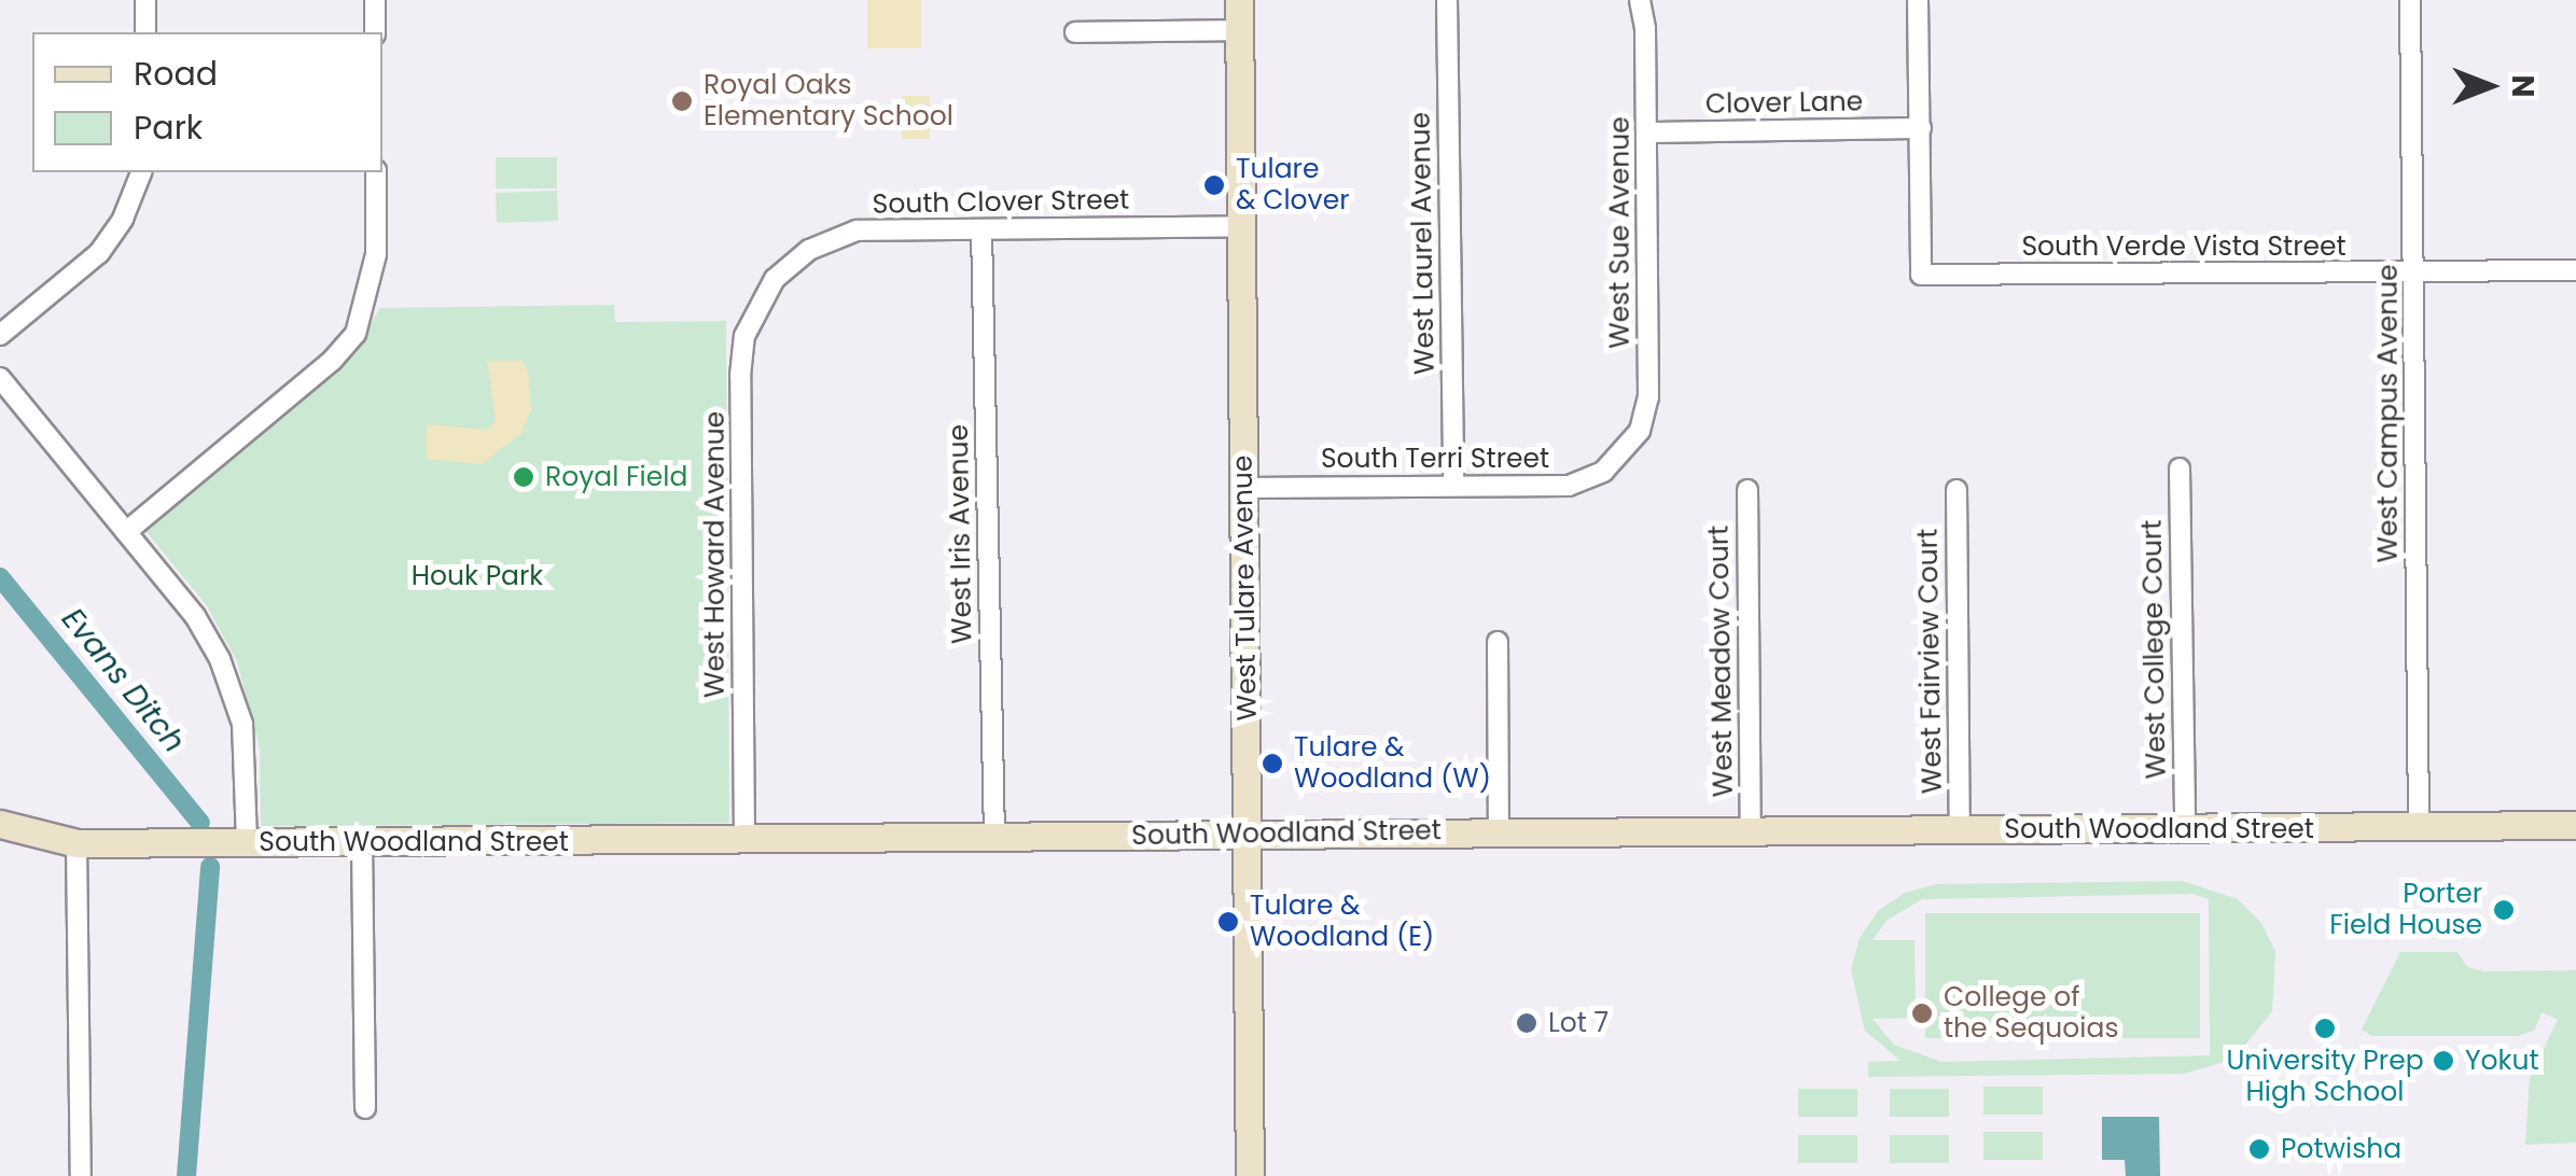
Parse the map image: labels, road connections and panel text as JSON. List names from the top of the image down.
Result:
{
  "streets": {
    "street": [
      "Clover Lane",
      "South Clover Street",
      "West Sue Avenue",
      "West Laurel Avenue",
      "South Verde Vista Street",
      "West Campus Avenue",
      "South Terri Street",
      "West Iris Avenue",
      "West Howard Avenue",
      "West Tulare Avenue",
      "West College Court",
      "West Meadow Court",
      "West Fairview Court",
      "South Woodland Street"
    ]
  },
  "crossings": [
    ["Clover Lane", "West Sue Avenue"],
    ["Clover Lane", "South Verde Vista Street"],
    ["South Clover Street", "West Iris Avenue"],
    ["South Clover Street", "West Howard Avenue"],
    ["South Clover Street", "West Tulare Avenue"],
    ["West Sue Avenue", "South Terri Street"],
    ["West Laurel Avenue", "South Terri Street"],
    ["South Verde Vista Street", "West Campus Avenue"],
    ["West Campus Avenue", "South Woodland Street"],
    ["South Terri Street", "West Tulare Avenue"],
    ["West Iris Avenue", "South Woodland Street"],
    ["West Howard Avenue", "South Woodland Street"],
    ["West Tulare Avenue", "South Woodland Street"],
    ["West College Court", "South Woodland Street"],
    ["West Meadow Court", "South Woodland Street"],
    ["West Fairview Court", "South Woodland Street"]
  ],
  "water": ["Evans Ditch"],
  "parks": ["Houk Park"],
  "places": [
    "Royal Oaks Elementary School",
    "Tulare & Clover",
    "Royal Field",
    "Tulare & Woodland (W)",
    "Porter Field House",
    "Tulare & Woodland (E)",
    "College of the Sequoias",
    "Lot 7",
    "University Prep High School",
    "Yokut",
    "Potwisha"
  ],
  "legend": ["Road", "Park"],
  "north": "right"
}
